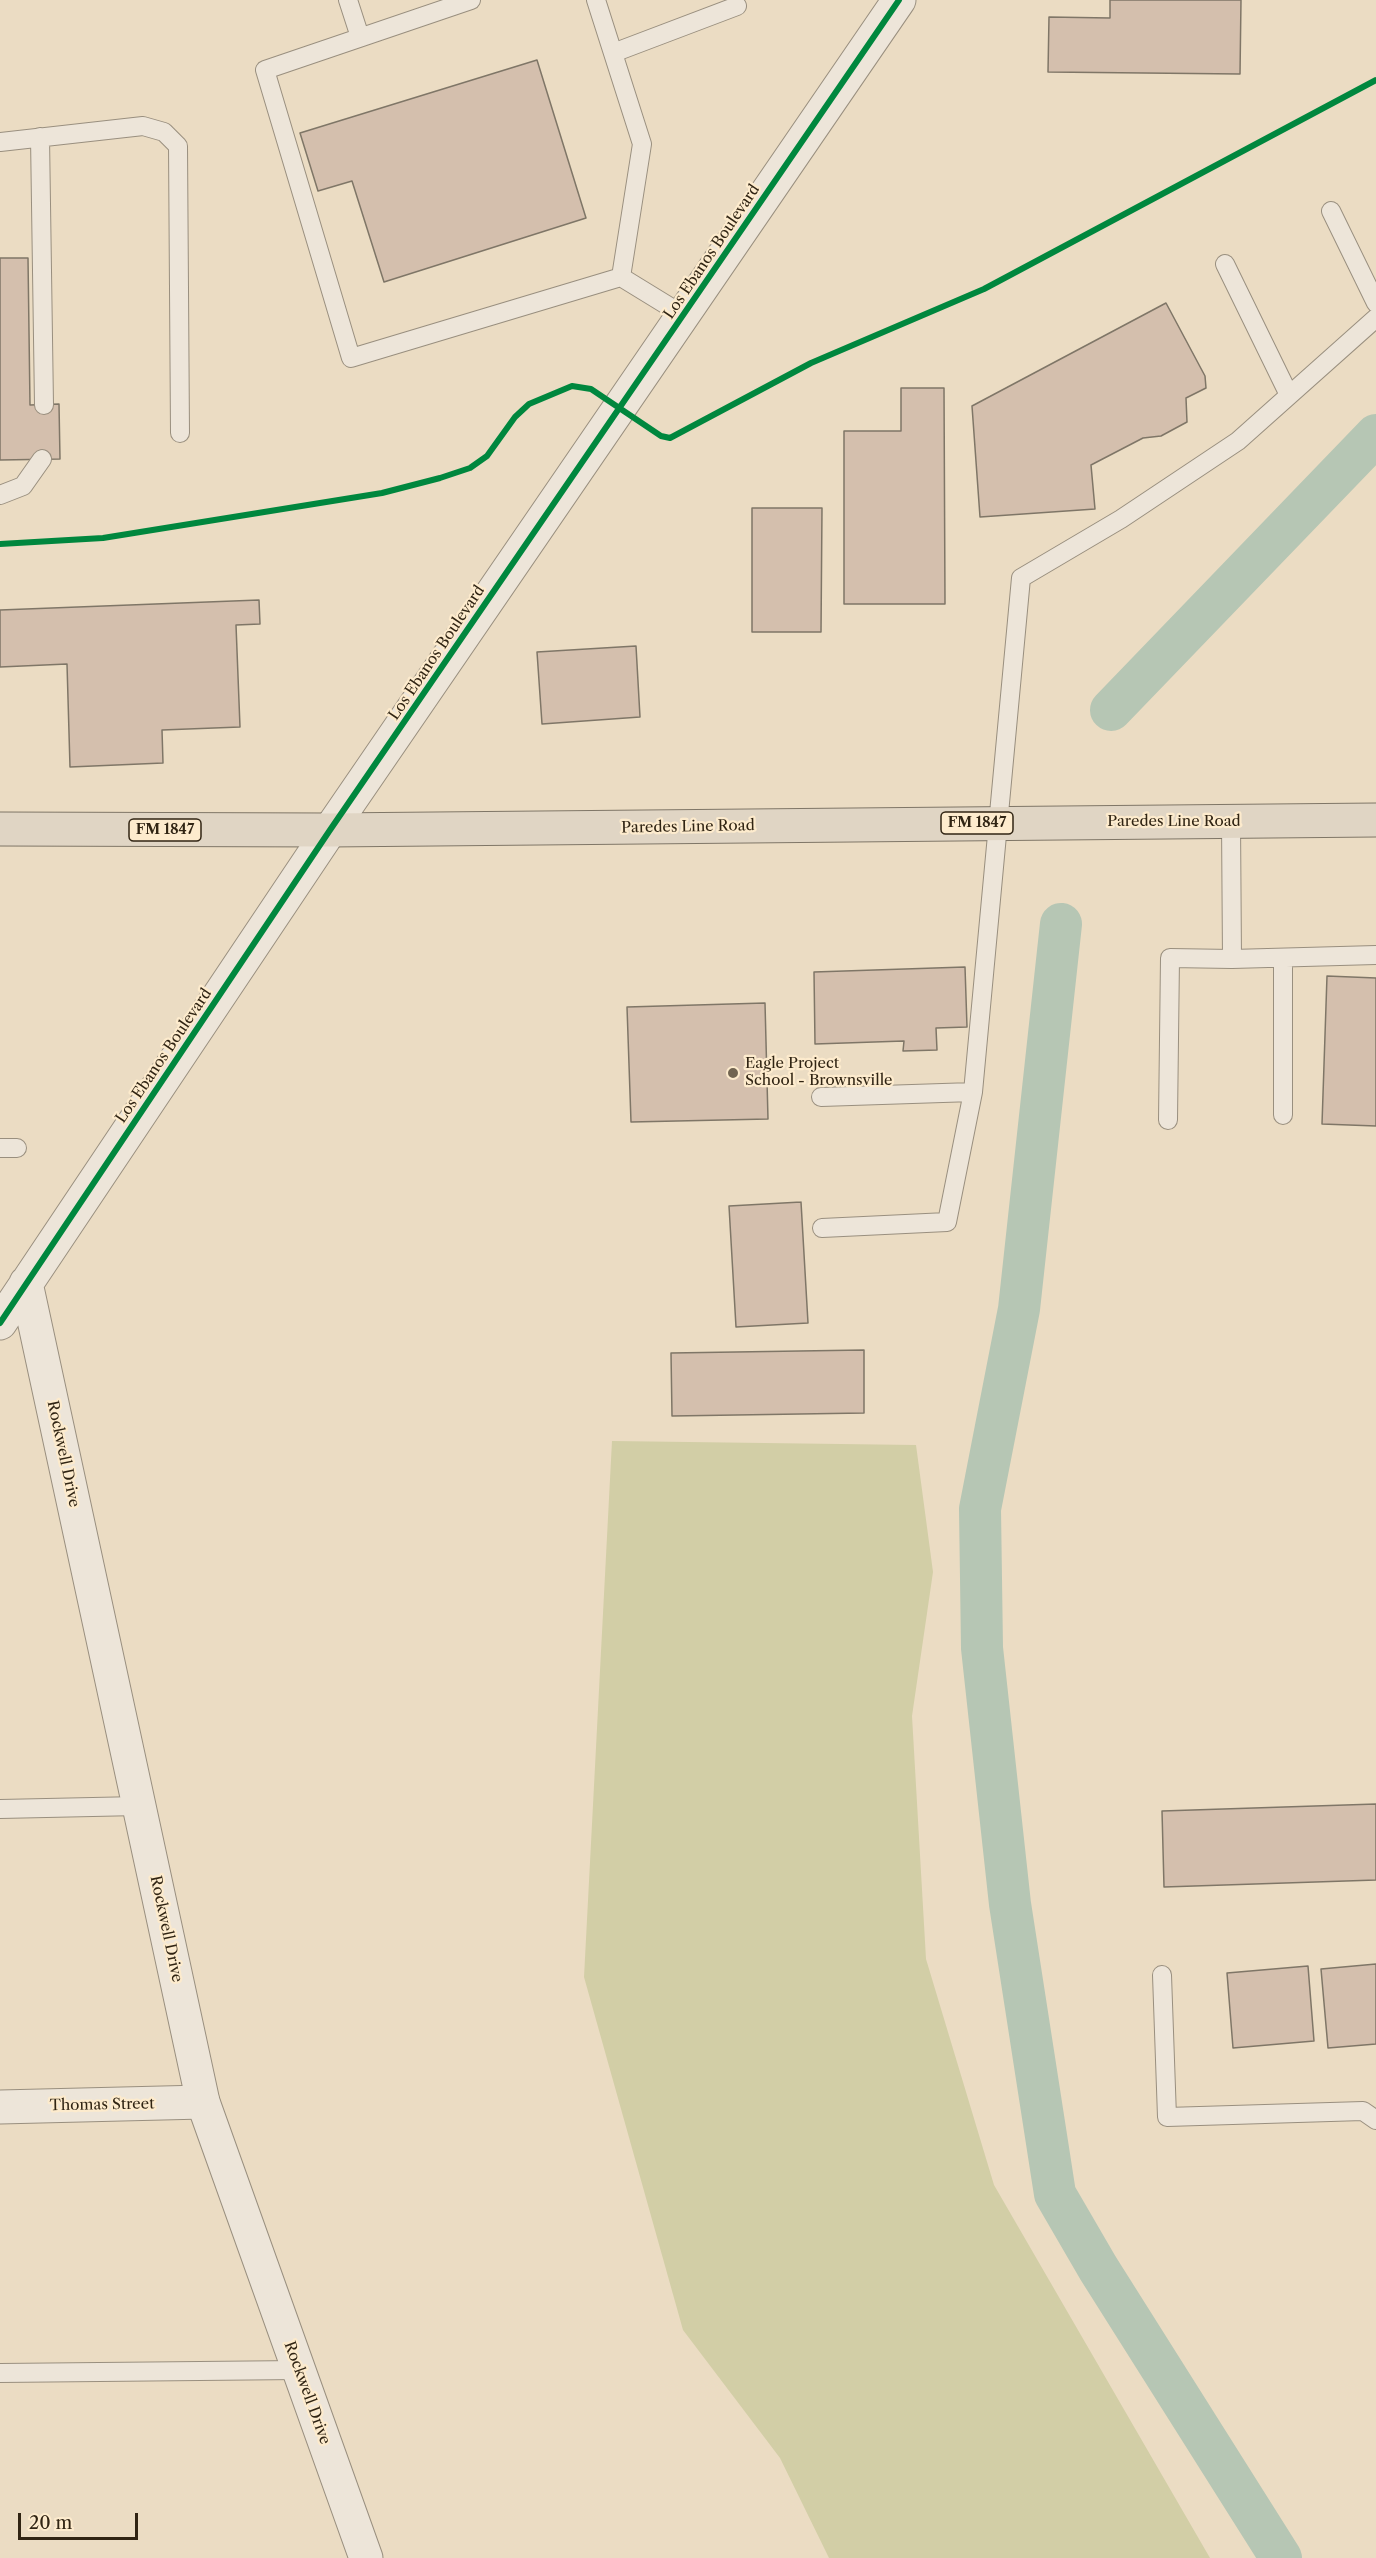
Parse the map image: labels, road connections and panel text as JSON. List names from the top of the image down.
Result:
{
  "streets": {
    "main road": ["Paredes Line Road", "FM 1847"],
    "street": ["Los Ebanos Boulevard", "Rockwell Drive", "Thomas Street"]
  },
  "crossings": [
    ["Los Ebanos Boulevard", "Paredes Line Road"],
    ["Los Ebanos Boulevard", "Rockwell Drive"],
    ["Rockwell Drive", "Thomas Street"]
  ],
  "places": ["Eagle Project School - Brownsville"],
  "scale_bar": "20 m"
}
